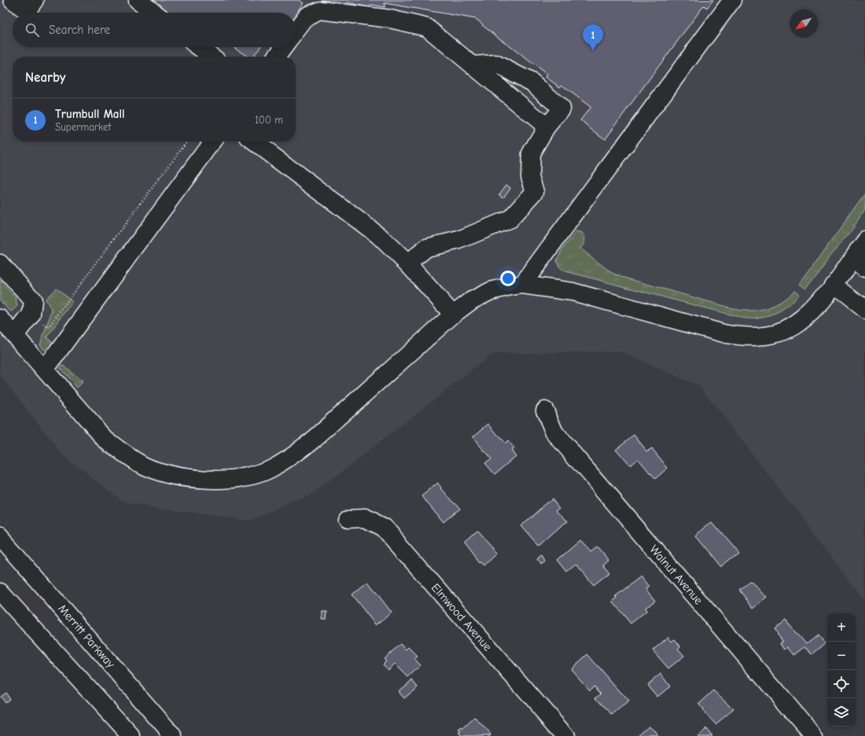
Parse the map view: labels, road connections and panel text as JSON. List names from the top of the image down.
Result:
{
  "streets": {
    "main road": ["Walnut Avenue", "Elmwood Avenue", "Merritt Parkway"]
  },
  "north": "bottom left",
  "page": {
    "search": "Search here",
    "pins": "1",
    "heading": "Nearby",
    "list": [
      {
        "mark": "1",
        "name": "Trumbull Mall",
        "note": "Supermarket",
        "value": "100 m"
      }
    ],
    "map_buttons": ["+", "−"]
  }
}
